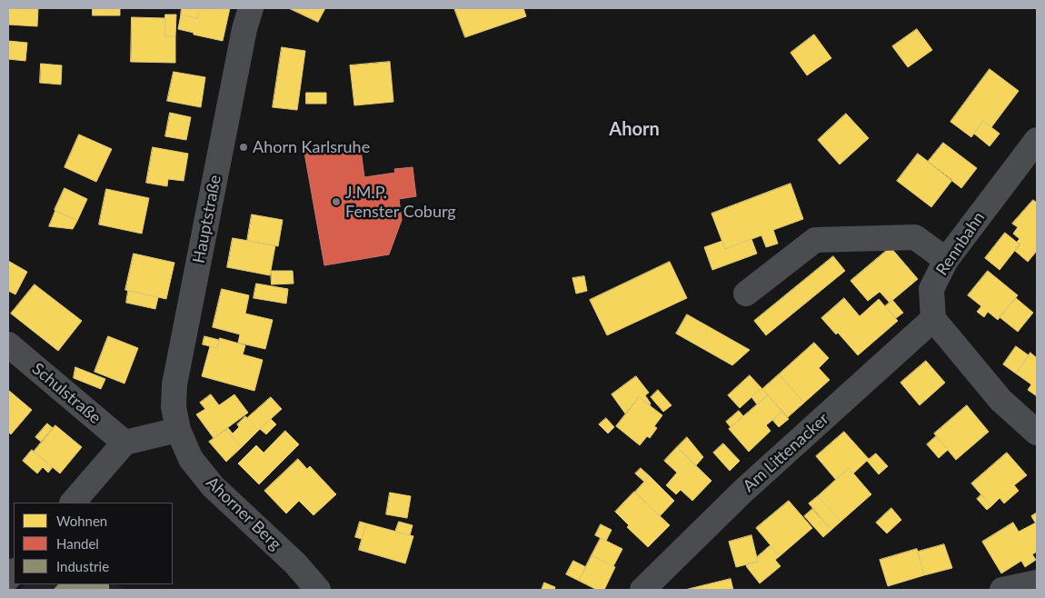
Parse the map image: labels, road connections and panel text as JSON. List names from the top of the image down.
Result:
{
  "streets": {
    "street": [
      "Hauptstraße",
      "Rennbahn",
      "Schulstraße",
      "Am Littenacker",
      "Ahorner Berg"
    ]
  },
  "crossings": [
    ["Hauptstraße", "Ahorner Berg"],
    ["Rennbahn", "Am Littenacker"]
  ],
  "districts": ["Ahorn"],
  "places": ["Ahorn Karlsruhe", "J.M.P. Fenster Coburg"],
  "legend": ["Wohnen", "Handel", "Industrie"]
}
